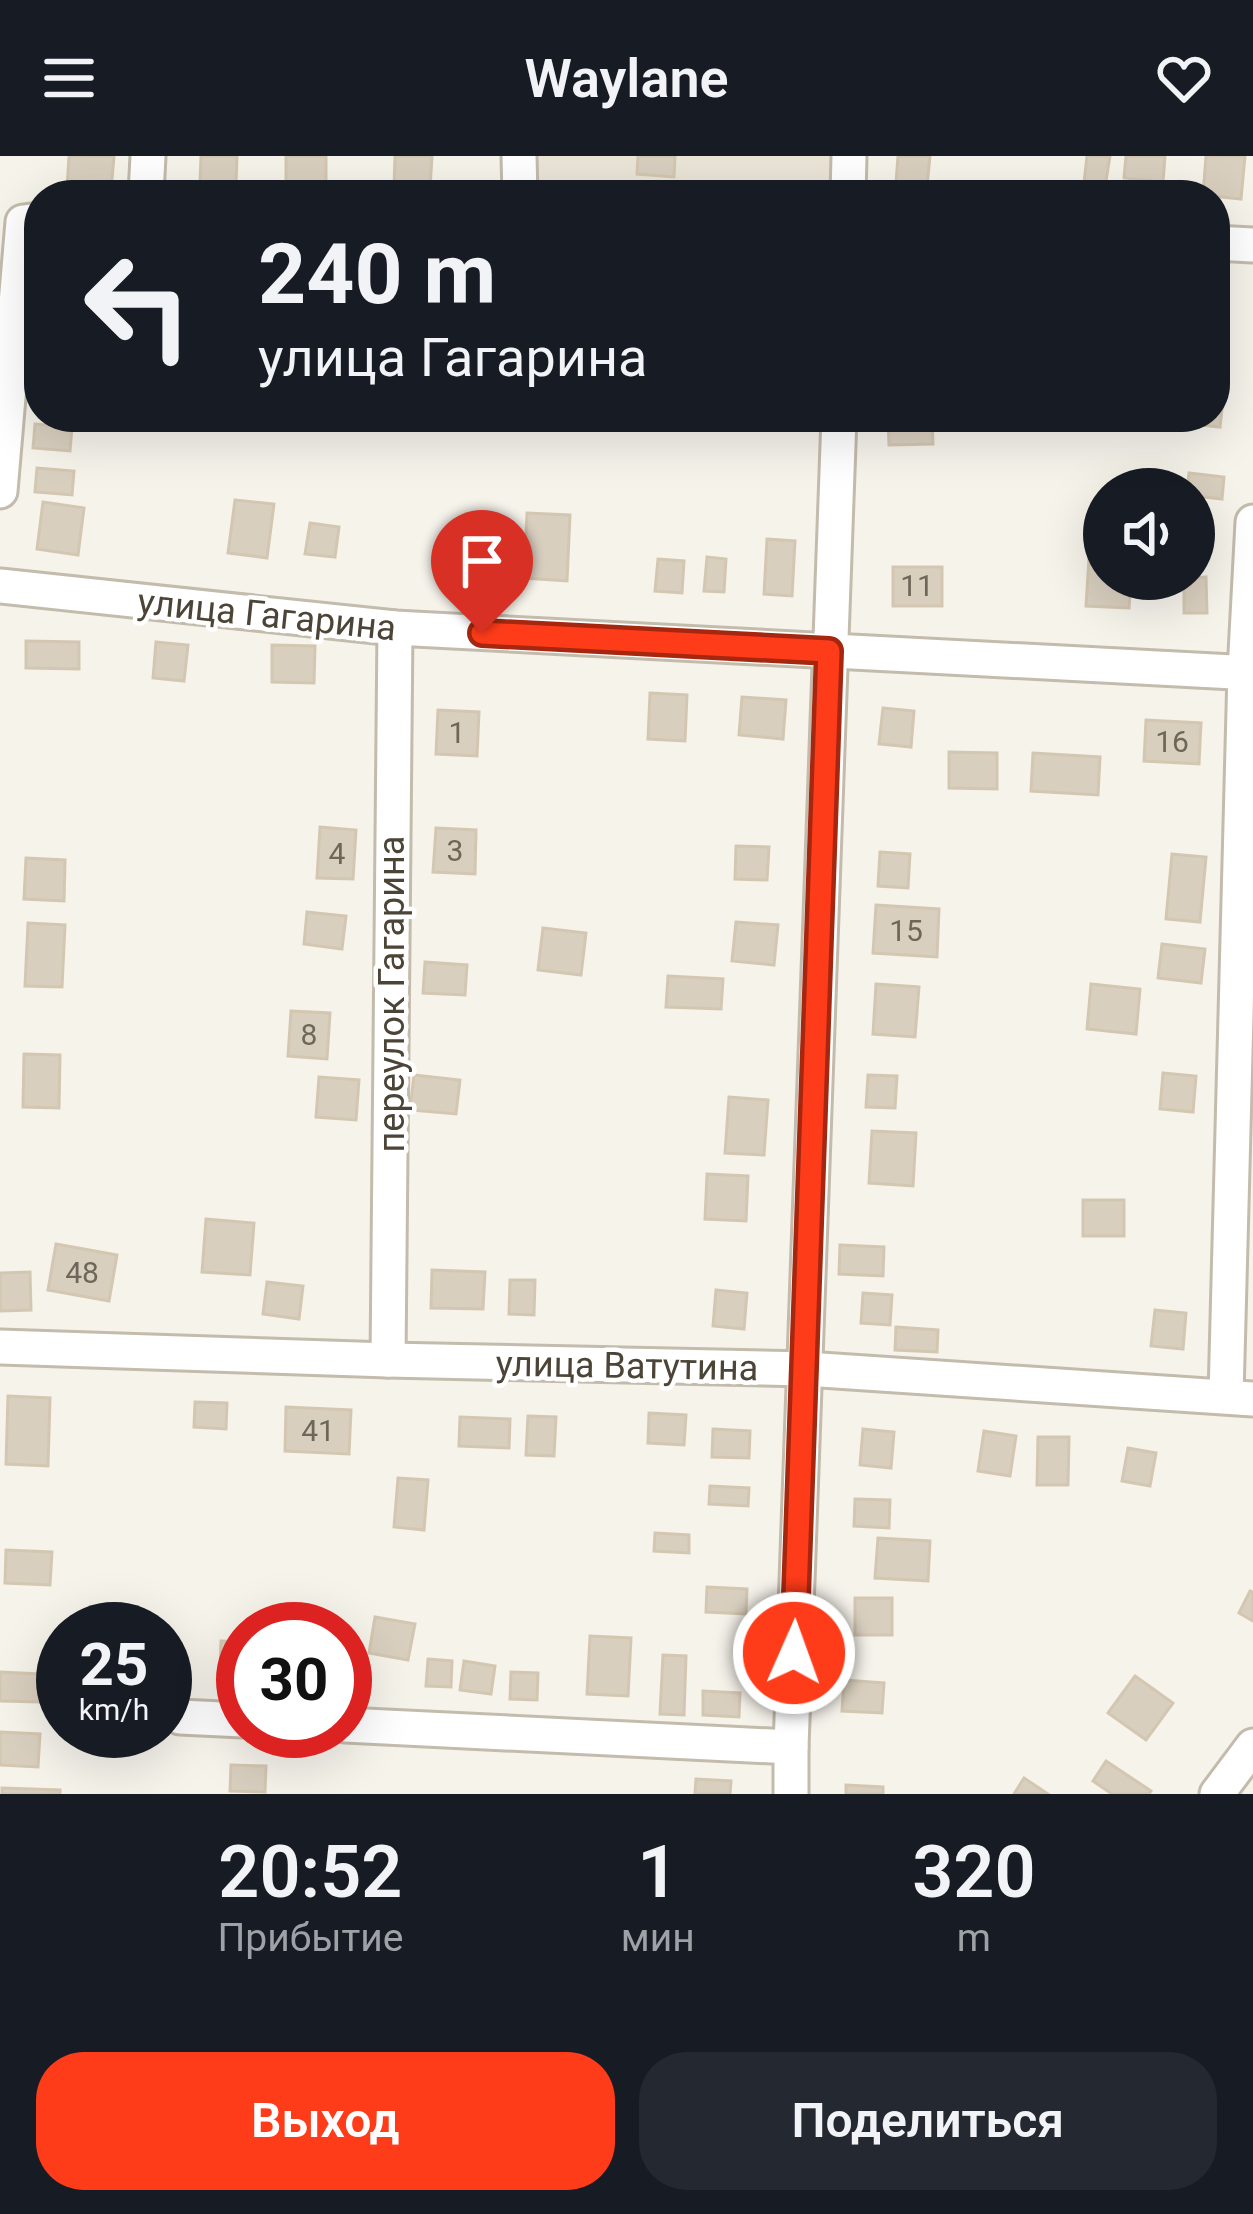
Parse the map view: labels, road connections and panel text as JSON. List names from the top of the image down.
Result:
{
  "streets": {
    "street": ["улица Гагарина", "переулок Гагарина", "улица Ватутина"]
  },
  "crossings": [
    ["улица Гагарина", "переулок Гагарина"],
    ["переулок Гагарина", "улица Ватутина"]
  ],
  "house_numbers": [
    "11",
    "1",
    "16",
    "3",
    "4",
    "15",
    "8",
    "48",
    "41"
  ],
  "page": {
    "header": "Waylane",
    "turn": ["240 m", "улица Гагарина"],
    "speed": "25 km/h",
    "limit": "30",
    "eta": [
      "20:52",
      "Прибытие",
      "1",
      "мин",
      "320",
      "m"
    ],
    "buttons": ["Выход", "Поделиться"]
  }
}
